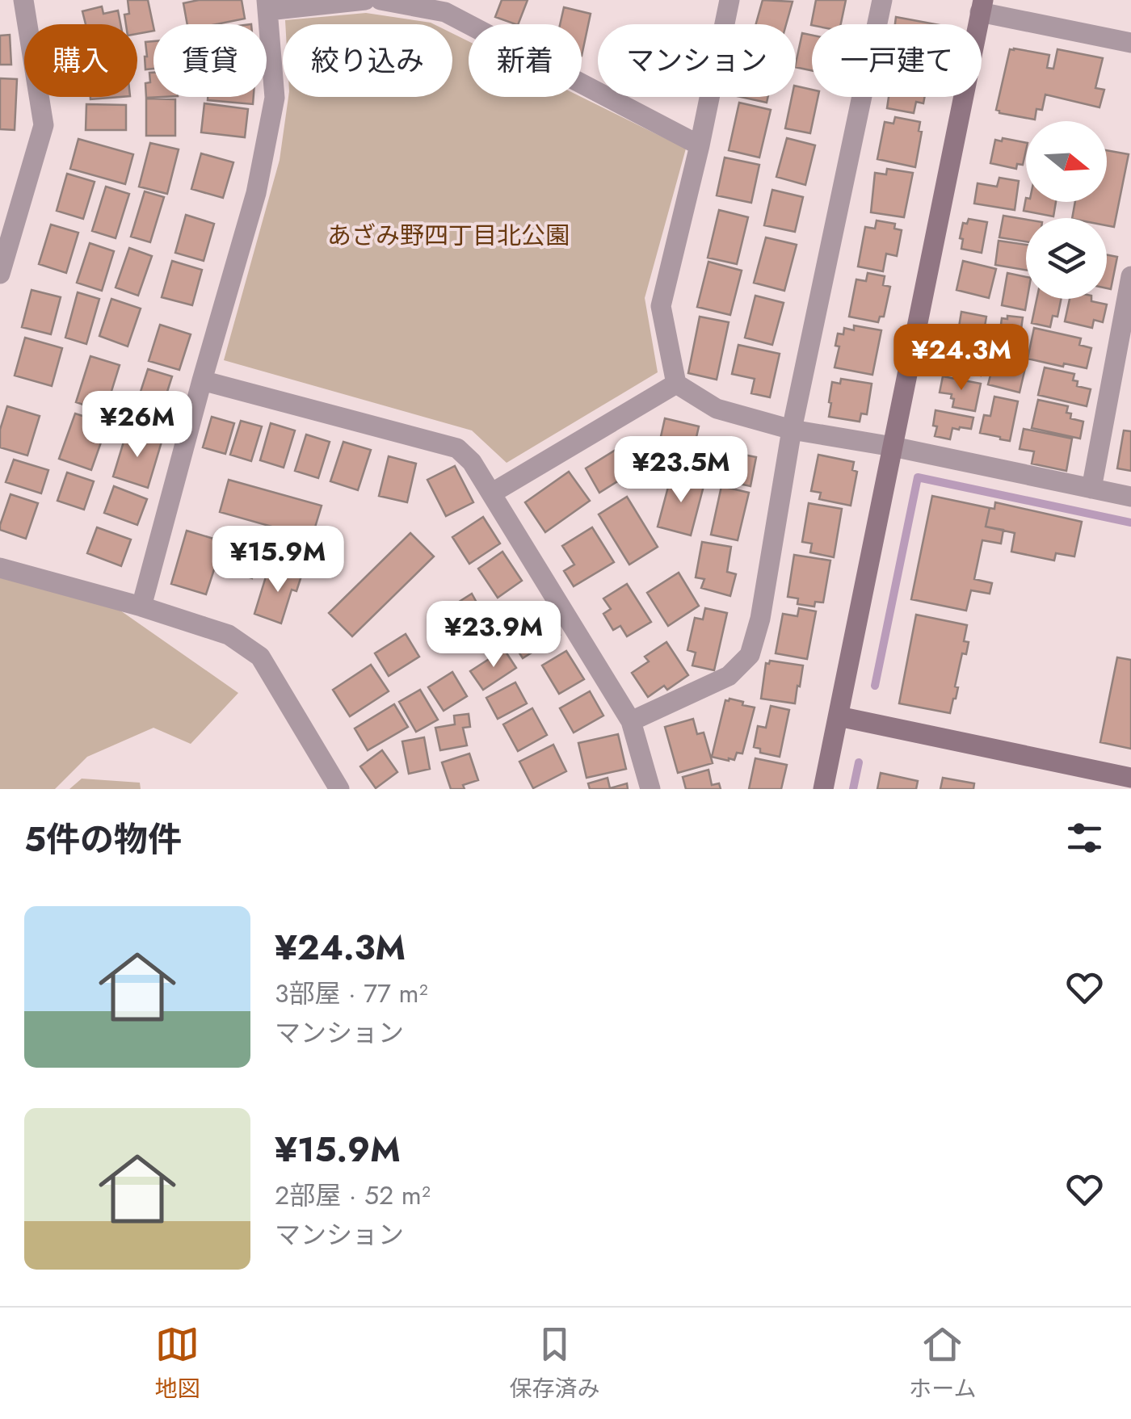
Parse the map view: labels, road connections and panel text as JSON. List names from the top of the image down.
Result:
{
  "parks": ["あざみ野四丁目北公園"],
  "north": "right",
  "page": {
    "chip": [
      "購入",
      "賃貸",
      "絞り込み",
      "新着",
      "マンション",
      "一戸建て"
    ],
    "price": [
      "¥24.3M",
      "¥26M",
      "¥23.5M",
      "¥15.9M",
      "¥23.9M"
    ],
    "heading": "5件の物件",
    "list": [
      {
        "name": "¥24.3M",
        "note": "3部屋 · 77 m² · マンション"
      },
      {
        "name": "¥15.9M",
        "note": "2部屋 · 52 m² · マンション"
      }
    ],
    "tabs": ["地図", "保存済み", "ホーム"]
  }
}
